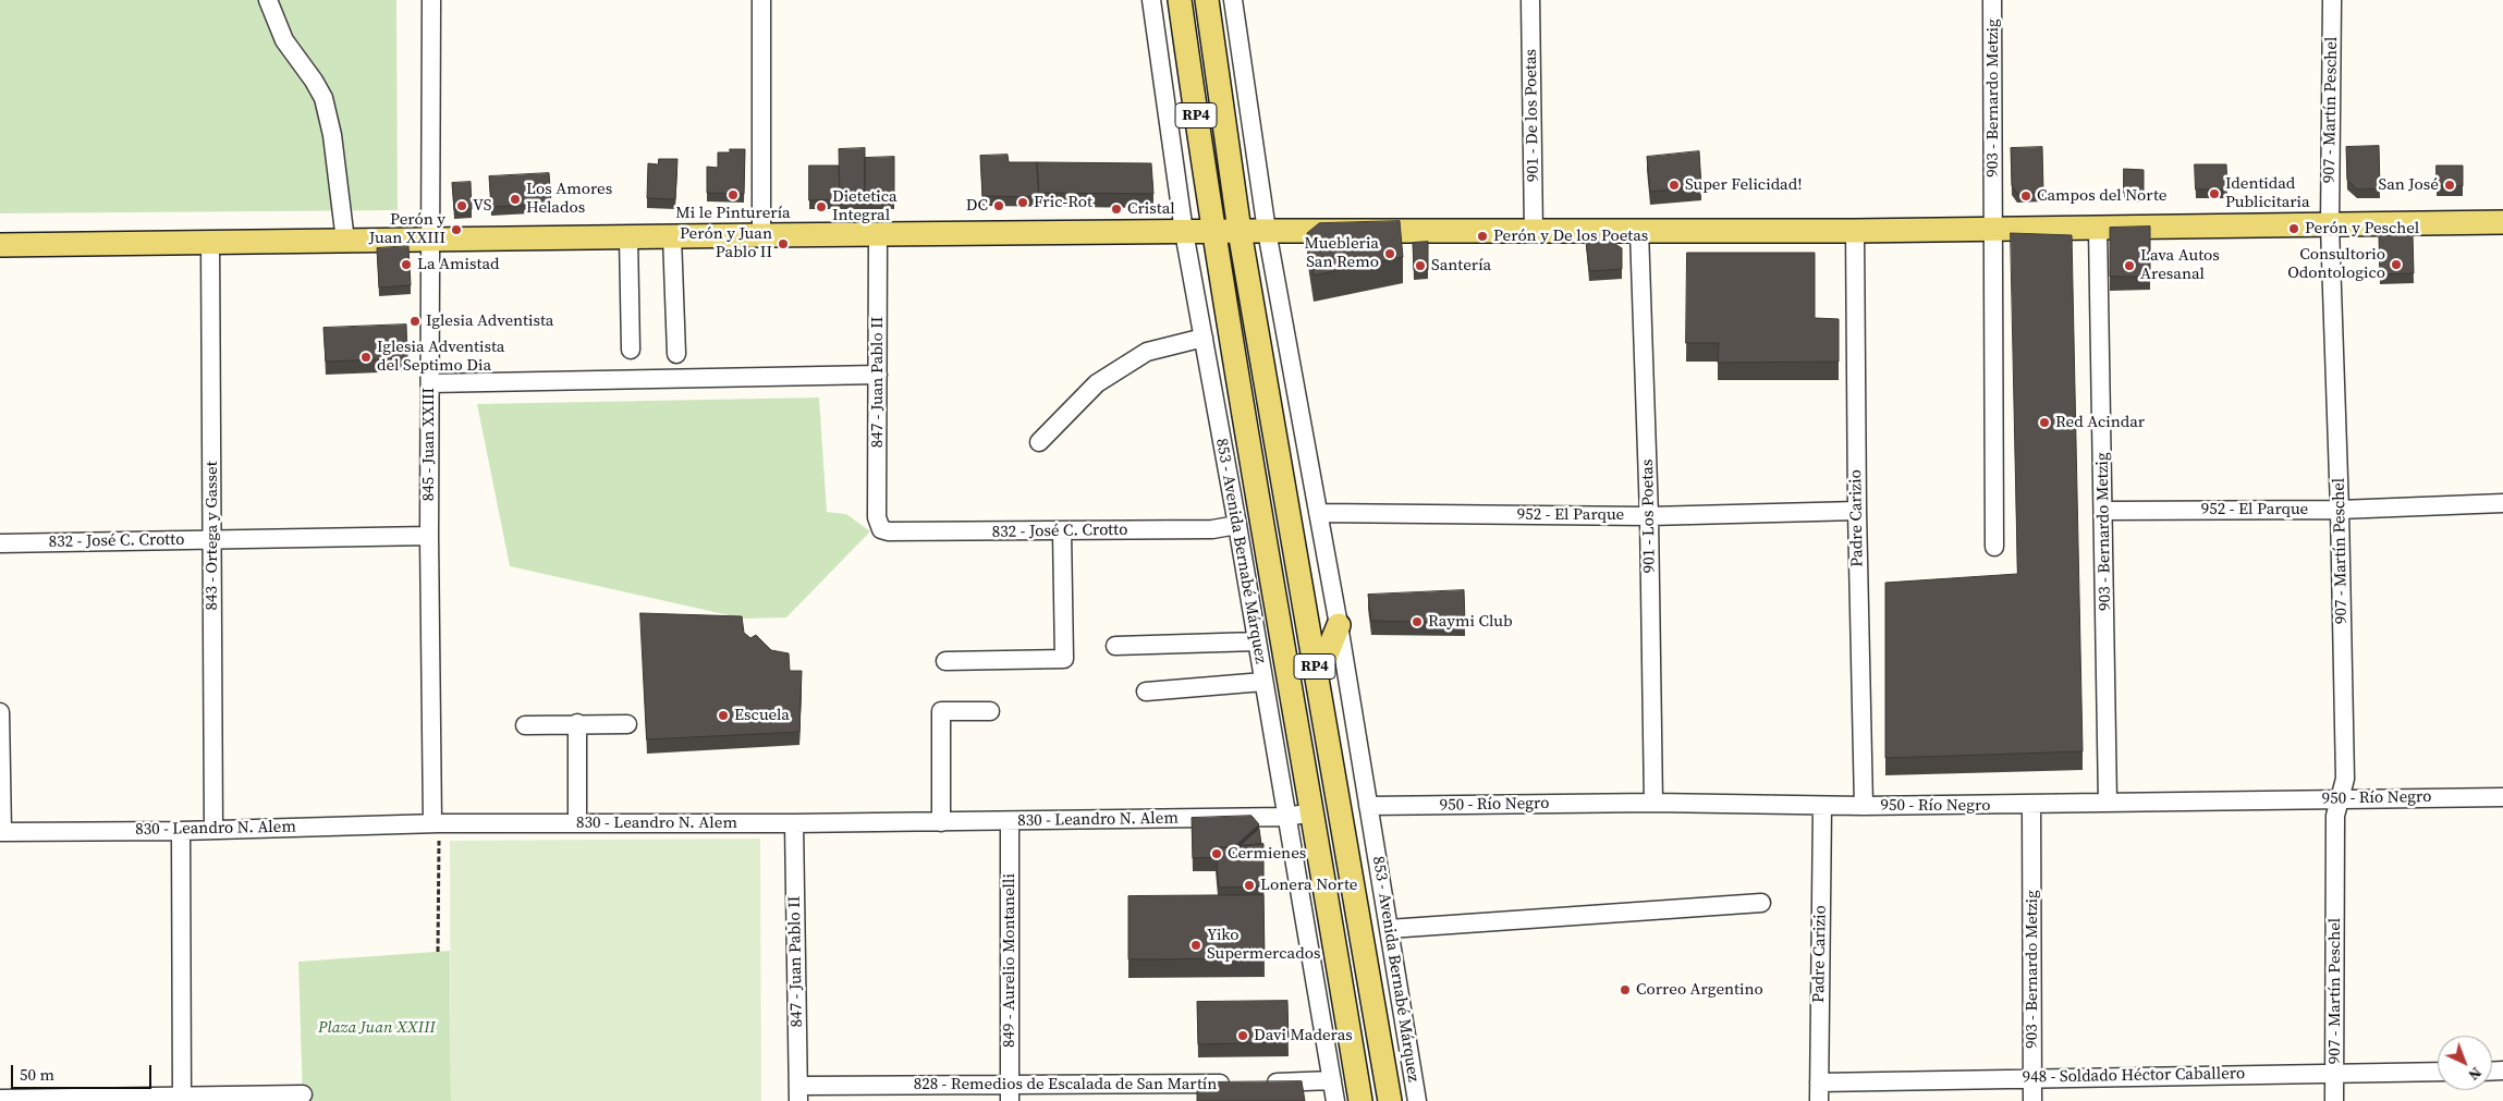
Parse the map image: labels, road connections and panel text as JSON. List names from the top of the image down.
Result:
{
  "streets": {
    "main road": ["RP4", "853 - Avenida Bernabé Márquez"],
    "street": [
      "903 - Bernardo Metzig",
      "907 - Martín Peschel",
      "901 - De los Poetas",
      "847 - Juan Pablo II",
      "845 - Juan XXIII",
      "952 - El Parque",
      "901 - Los Poetas",
      "Padre Carizio",
      "832 - José C. Crotto",
      "843 - Ortega y Gasset",
      "950 - Río Negro",
      "830 - Leandro N. Alem",
      "849 - Aurelio Montanelli",
      "948 - Soldado Héctor Caballero",
      "828 - Remedios de Escalada de San Martín"
    ]
  },
  "crossings": [
    ["903 - Bernardo Metzig", "952 - El Parque"],
    ["903 - Bernardo Metzig", "950 - Río Negro"],
    ["903 - Bernardo Metzig", "948 - Soldado Héctor Caballero"],
    ["907 - Martín Peschel", "952 - El Parque"],
    ["907 - Martín Peschel", "950 - Río Negro"],
    ["907 - Martín Peschel", "948 - Soldado Héctor Caballero"],
    ["847 - Juan Pablo II", "832 - José C. Crotto"],
    ["847 - Juan Pablo II", "830 - Leandro N. Alem"],
    ["847 - Juan Pablo II", "828 - Remedios de Escalada de San Martín"],
    ["845 - Juan XXIII", "832 - José C. Crotto"],
    ["845 - Juan XXIII", "830 - Leandro N. Alem"],
    ["952 - El Parque", "901 - Los Poetas"],
    ["952 - El Parque", "Padre Carizio"],
    ["952 - El Parque", "853 - Avenida Bernabé Márquez"],
    ["901 - Los Poetas", "950 - Río Negro"],
    ["Padre Carizio", "950 - Río Negro"],
    ["Padre Carizio", "948 - Soldado Héctor Caballero"],
    ["832 - José C. Crotto", "843 - Ortega y Gasset"],
    ["832 - José C. Crotto", "853 - Avenida Bernabé Márquez"],
    ["843 - Ortega y Gasset", "830 - Leandro N. Alem"],
    ["853 - Avenida Bernabé Márquez", "950 - Río Negro"],
    ["853 - Avenida Bernabé Márquez", "830 - Leandro N. Alem"],
    ["830 - Leandro N. Alem", "849 - Aurelio Montanelli"],
    ["849 - Aurelio Montanelli", "828 - Remedios de Escalada de San Martín"]
  ],
  "parks": ["Plaza Juan XXIII"],
  "places": [
    "Super Felicidad!",
    "San José",
    "Identidad Publicitaria",
    "Mi le Pinturería",
    "Campos del Norte",
    "Los Amores Helados",
    "Fric-Rot",
    "VS",
    "DC",
    "Dietetica Integral",
    "Cristal",
    "Perón y Peschel",
    "Perón y Juan XXIII",
    "Perón y De los Poetas",
    "Perón y Juan Pablo II",
    "Muebleria San Remo",
    "La Amistad",
    "Consultorio Odontologico",
    "Santería",
    "Lava Autos Aresanal",
    "Iglesia Adventista",
    "Iglesia Adventista del Septimo Dia",
    "Red Acindar",
    "Raymi Club",
    "Escuela",
    "Cermienes",
    "Lonera Norte",
    "Yiko Supermercados",
    "Correo Argentino",
    "Davi Maderas"
  ],
  "scale_bar": "50 m",
  "north": "bottom right"
}
